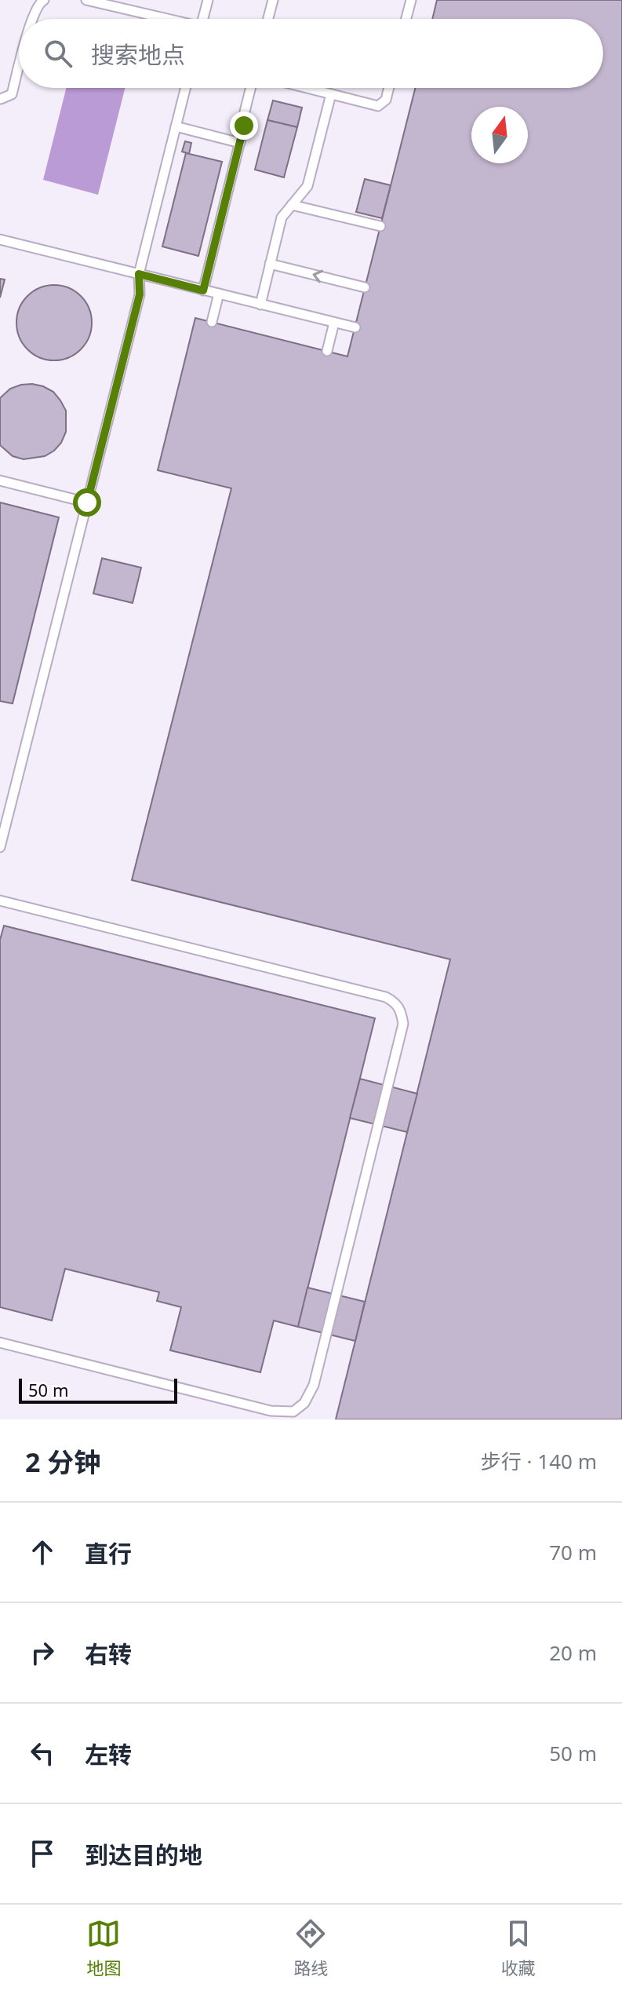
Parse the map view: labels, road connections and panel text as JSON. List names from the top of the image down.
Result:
{
  "scale_bar": "50 m",
  "north": "top",
  "page": {
    "search": "搜索地点",
    "scale": "50 m",
    "heading": ["2 分钟", "步行 · 140 m"],
    "list": [
      ["直行", "70 m"],
      ["右转", "20 m"],
      ["左转", "50 m"],
      "到达目的地"
    ],
    "nav": ["地图", "路线", "收藏"]
  }
}
